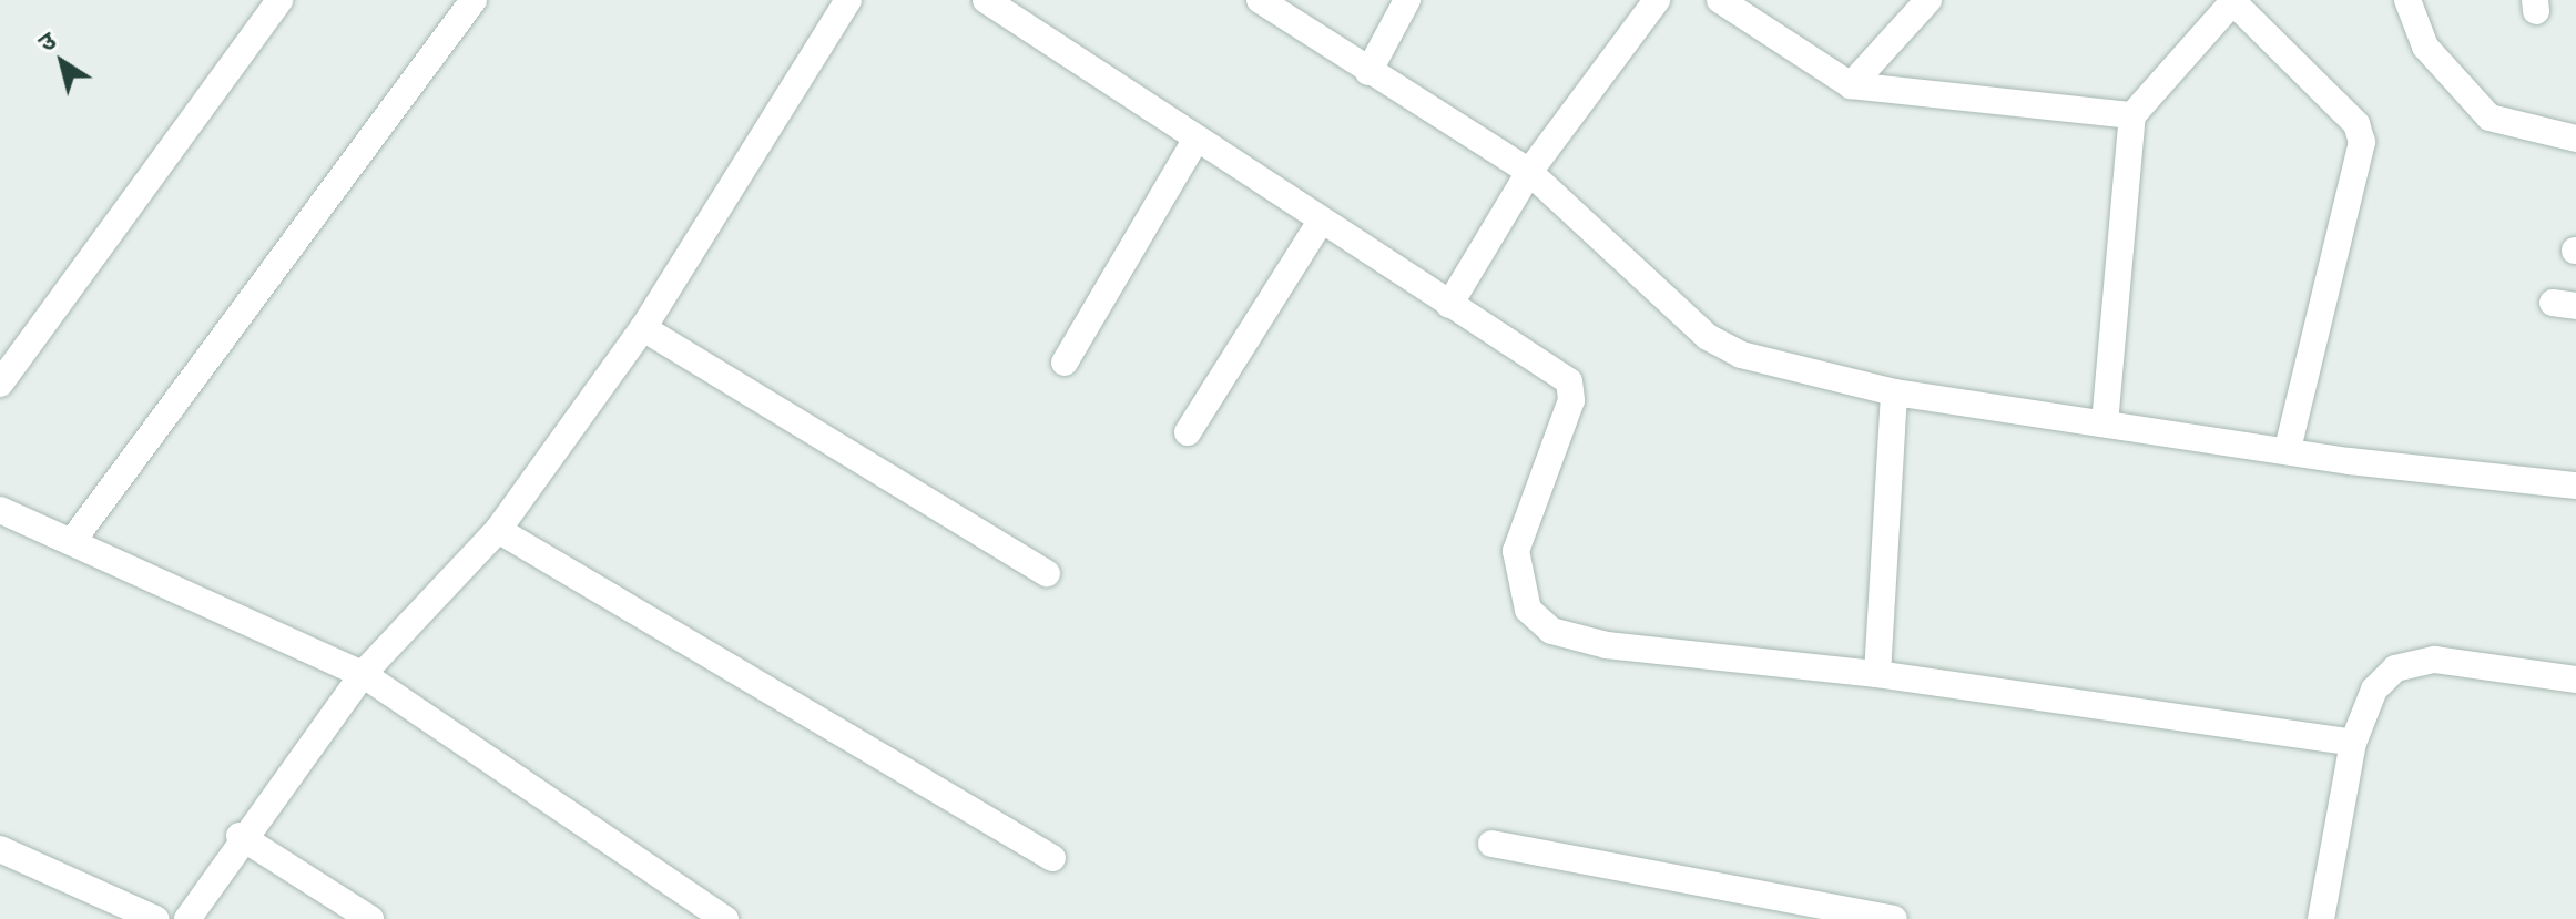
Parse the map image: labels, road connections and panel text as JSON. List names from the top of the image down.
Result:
{
  "north": "top left"
}
